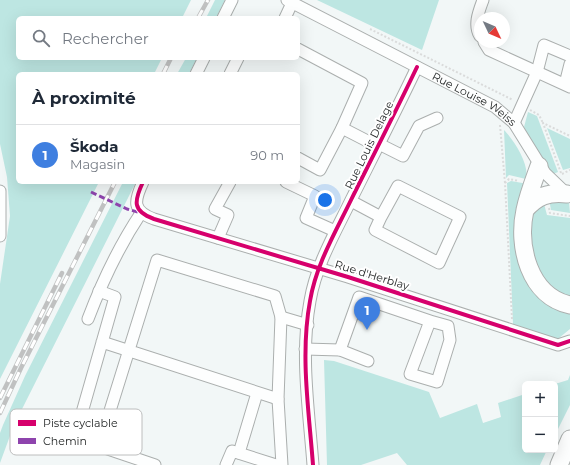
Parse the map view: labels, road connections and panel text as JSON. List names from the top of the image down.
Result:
{
  "streets": {
    "street": ["Rue Louise Weiss", "Rue Louis Delage", "Rue d'Herblay"]
  },
  "crossings": [
    ["Rue Louise Weiss", "Rue Louis Delage"],
    ["Rue Louis Delage", "Rue d'Herblay"]
  ],
  "legend": ["Piste cyclable", "Chemin"],
  "north": "bottom right",
  "page": {
    "search": "Rechercher",
    "heading": "À proximité",
    "list": [
      {
        "mark": "1",
        "name": "Škoda",
        "note": "Magasin",
        "value": "90 m"
      }
    ],
    "pins": "1",
    "map_buttons": ["+", "−"]
  }
}
